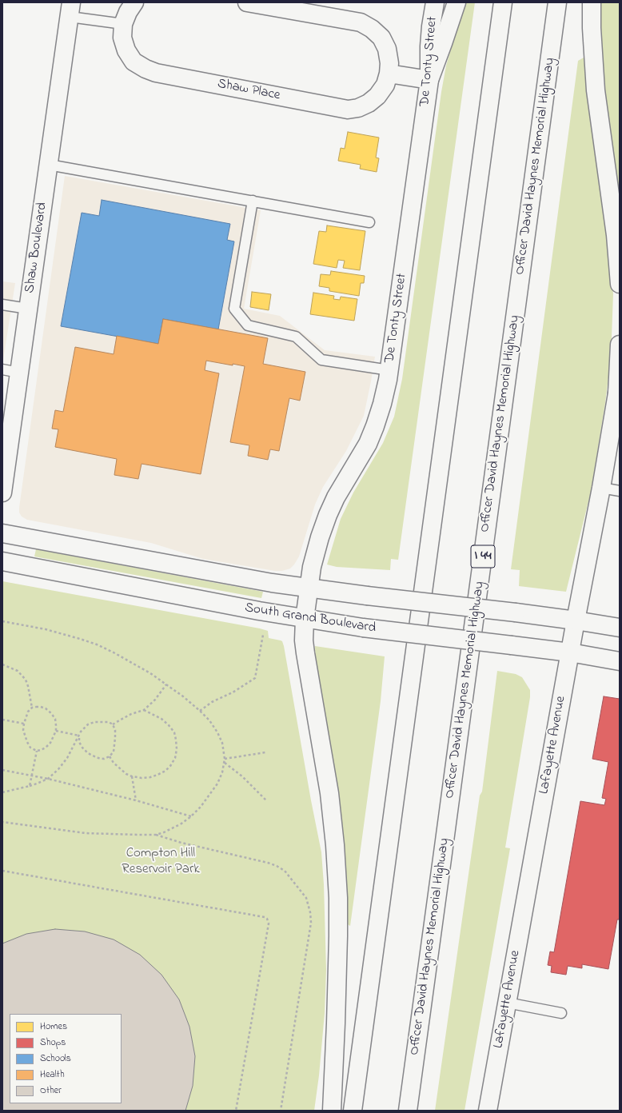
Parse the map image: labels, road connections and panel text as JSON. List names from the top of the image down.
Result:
{
  "streets": {
    "main road": [
      "De Tonty Street",
      "Shaw Place",
      "Officer David Haynes Memorial Highway",
      "Shaw Boulevard",
      "I 44",
      "South Grand Boulevard",
      "Lafayette Avenue"
    ]
  },
  "crossings": [
    ["De Tonty Street", "South Grand Boulevard"],
    ["South Grand Boulevard", "Lafayette Avenue"]
  ],
  "parks": ["Compton Hill Reservoir Park"],
  "legend": [
    "Homes",
    "Shops",
    "Schools",
    "Health",
    "Other"
  ]
}
